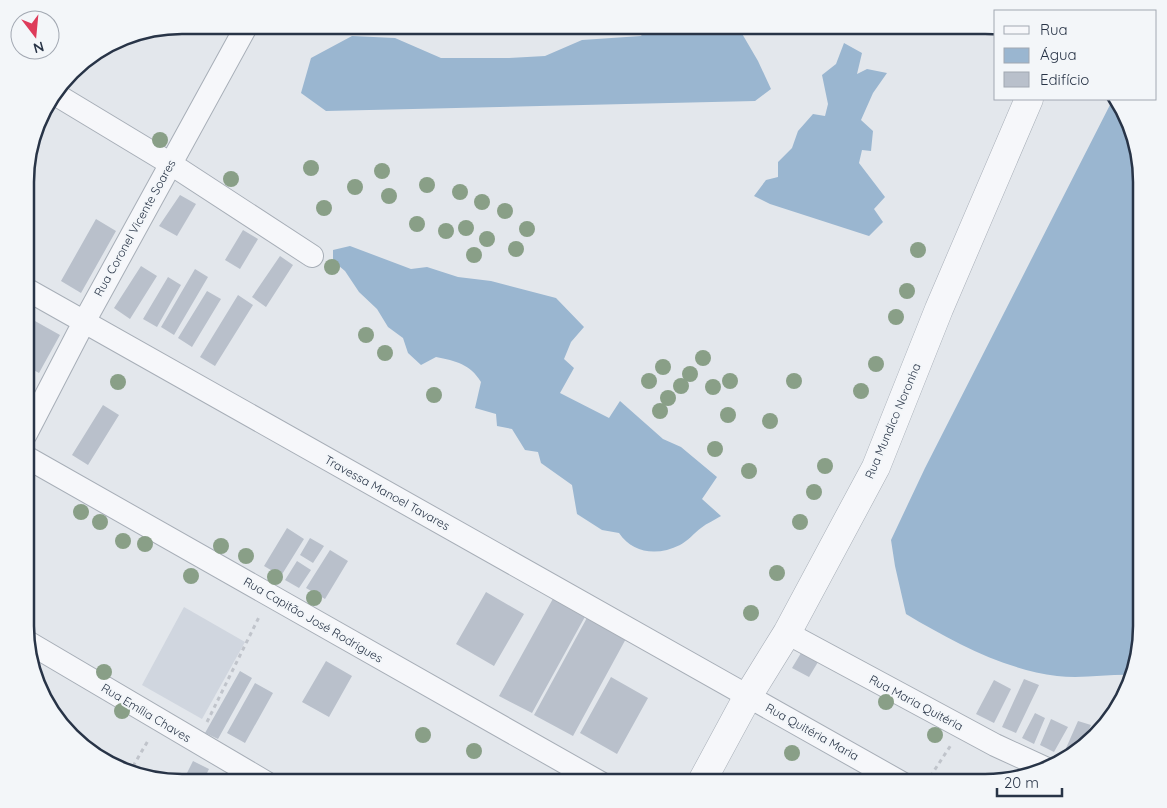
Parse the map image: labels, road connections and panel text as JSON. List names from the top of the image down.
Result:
{
  "streets": {
    "street": [
      "Rua Coronel Vicente Soares",
      "Rua Mundico Noronha",
      "Travessa Manoel Tavares",
      "Rua Capitão José Rodrigues",
      "Rua Maria Quitéria",
      "Rua Emília Chaves",
      "Rua Quitéria Maria"
    ]
  },
  "crossings": [
    ["Rua Coronel Vicente Soares", "Travessa Manoel Tavares"],
    ["Rua Mundico Noronha", "Travessa Manoel Tavares"],
    ["Rua Mundico Noronha", "Rua Maria Quitéria"],
    ["Rua Mundico Noronha", "Rua Quitéria Maria"],
    ["Travessa Manoel Tavares", "Rua Quitéria Maria"]
  ],
  "legend": ["Rua", "Água", "Edifício"],
  "scale_bar": "20 m",
  "north": "bottom"
}
